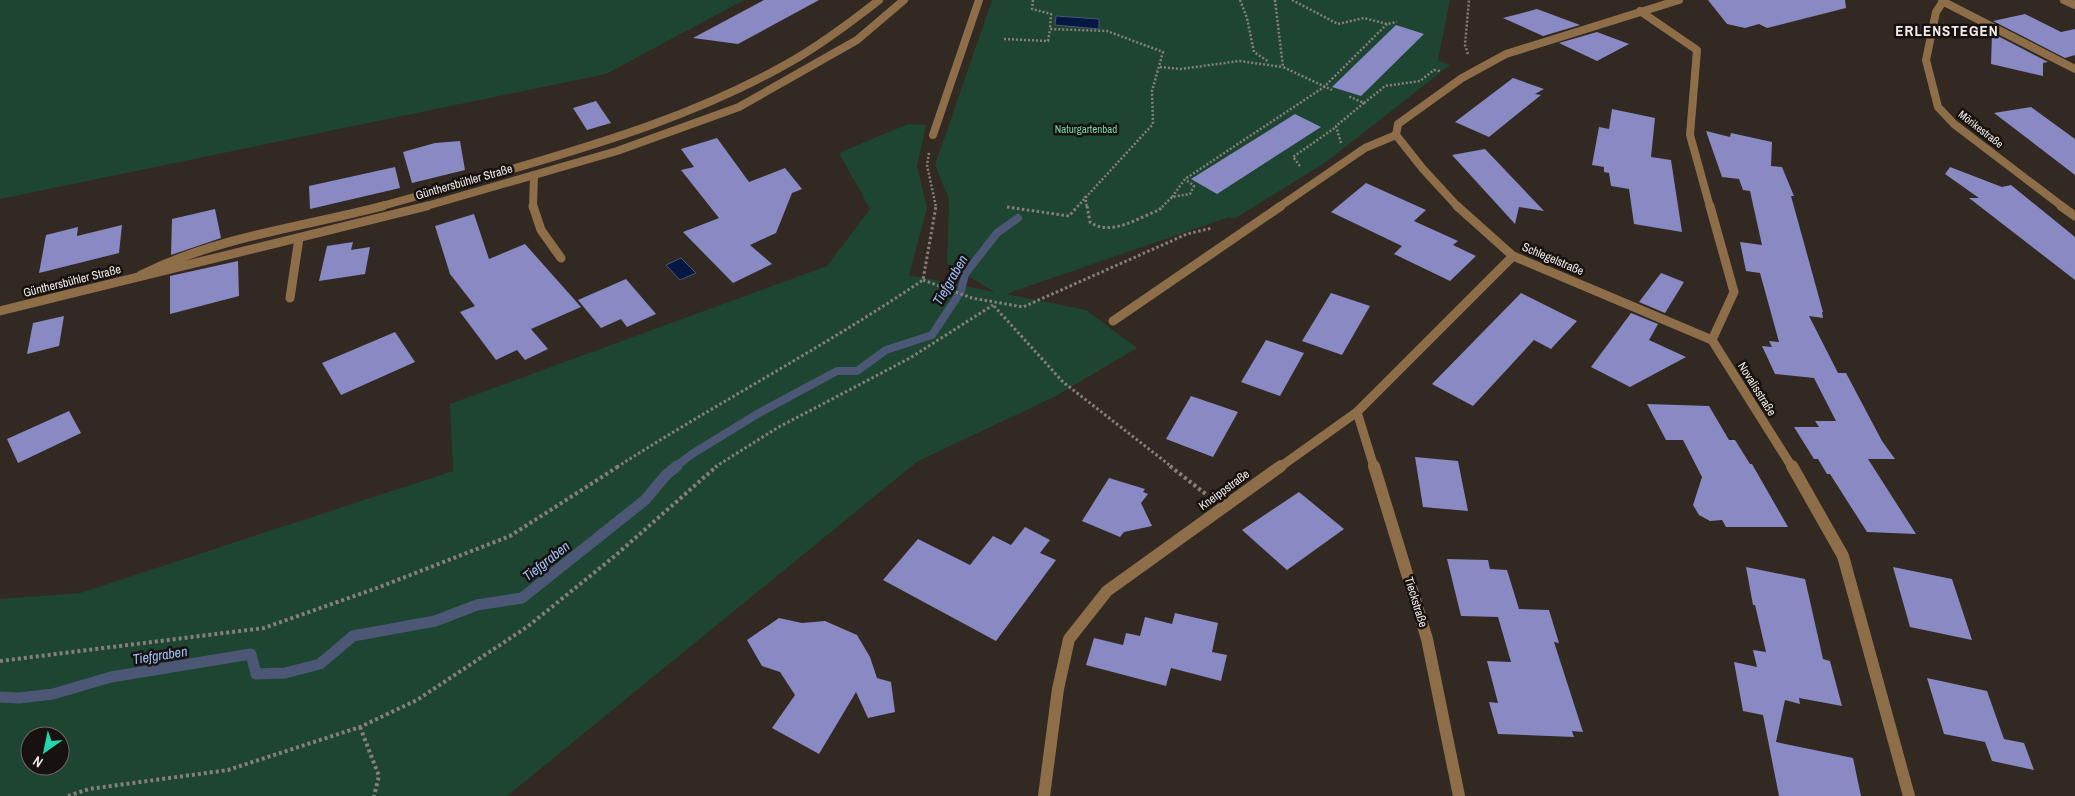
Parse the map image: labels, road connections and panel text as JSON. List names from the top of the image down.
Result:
{
  "streets": {
    "street": [
      "Mörikestraße",
      "Günthersbühler Straße",
      "Schlegelstraße",
      "Novalisstraße",
      "Kneippstraße",
      "Tieckstraße"
    ]
  },
  "crossings": [
    ["Schlegelstraße", "Novalisstraße"],
    ["Schlegelstraße", "Kneippstraße"],
    ["Kneippstraße", "Tieckstraße"]
  ],
  "districts": ["ERLENSTEGEN"],
  "water": ["Tiefgraben"],
  "parks": ["Naturgartenbad"],
  "north": "bottom left"
}
